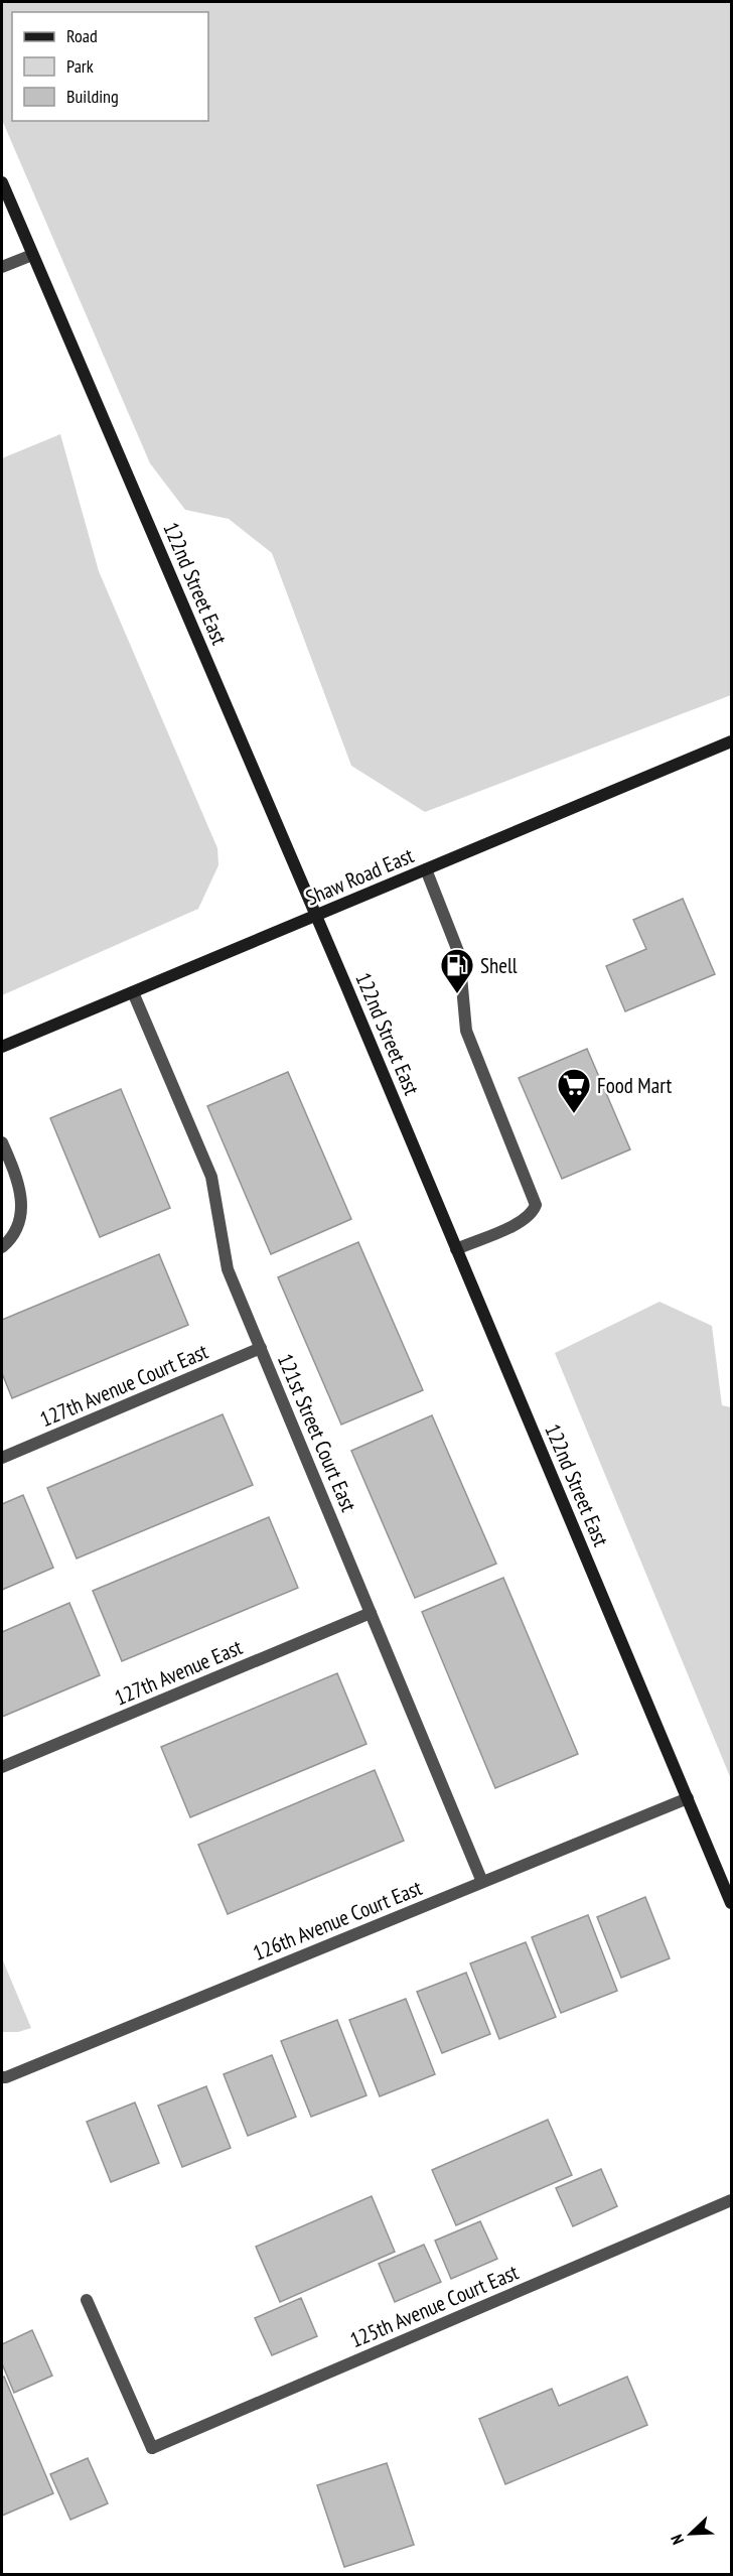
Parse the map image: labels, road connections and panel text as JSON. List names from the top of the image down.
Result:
{
  "streets": {
    "main road": ["122nd Street East", "Shaw Road East"],
    "street": [
      "127th Avenue Court East",
      "121st Street Court East",
      "127th Avenue East",
      "126th Avenue Court East",
      "125th Avenue Court East"
    ]
  },
  "crossings": [
    ["122nd Street East", "Shaw Road East"],
    ["122nd Street East", "126th Avenue Court East"],
    ["Shaw Road East", "121st Street Court East"],
    ["127th Avenue Court East", "121st Street Court East"],
    ["121st Street Court East", "127th Avenue East"],
    ["121st Street Court East", "126th Avenue Court East"]
  ],
  "places": {
    "fuel station": ["Shell"],
    "supermarket": ["Food Mart"]
  },
  "legend": ["Road", "Park", "Building"],
  "north": "bottom left"
}
